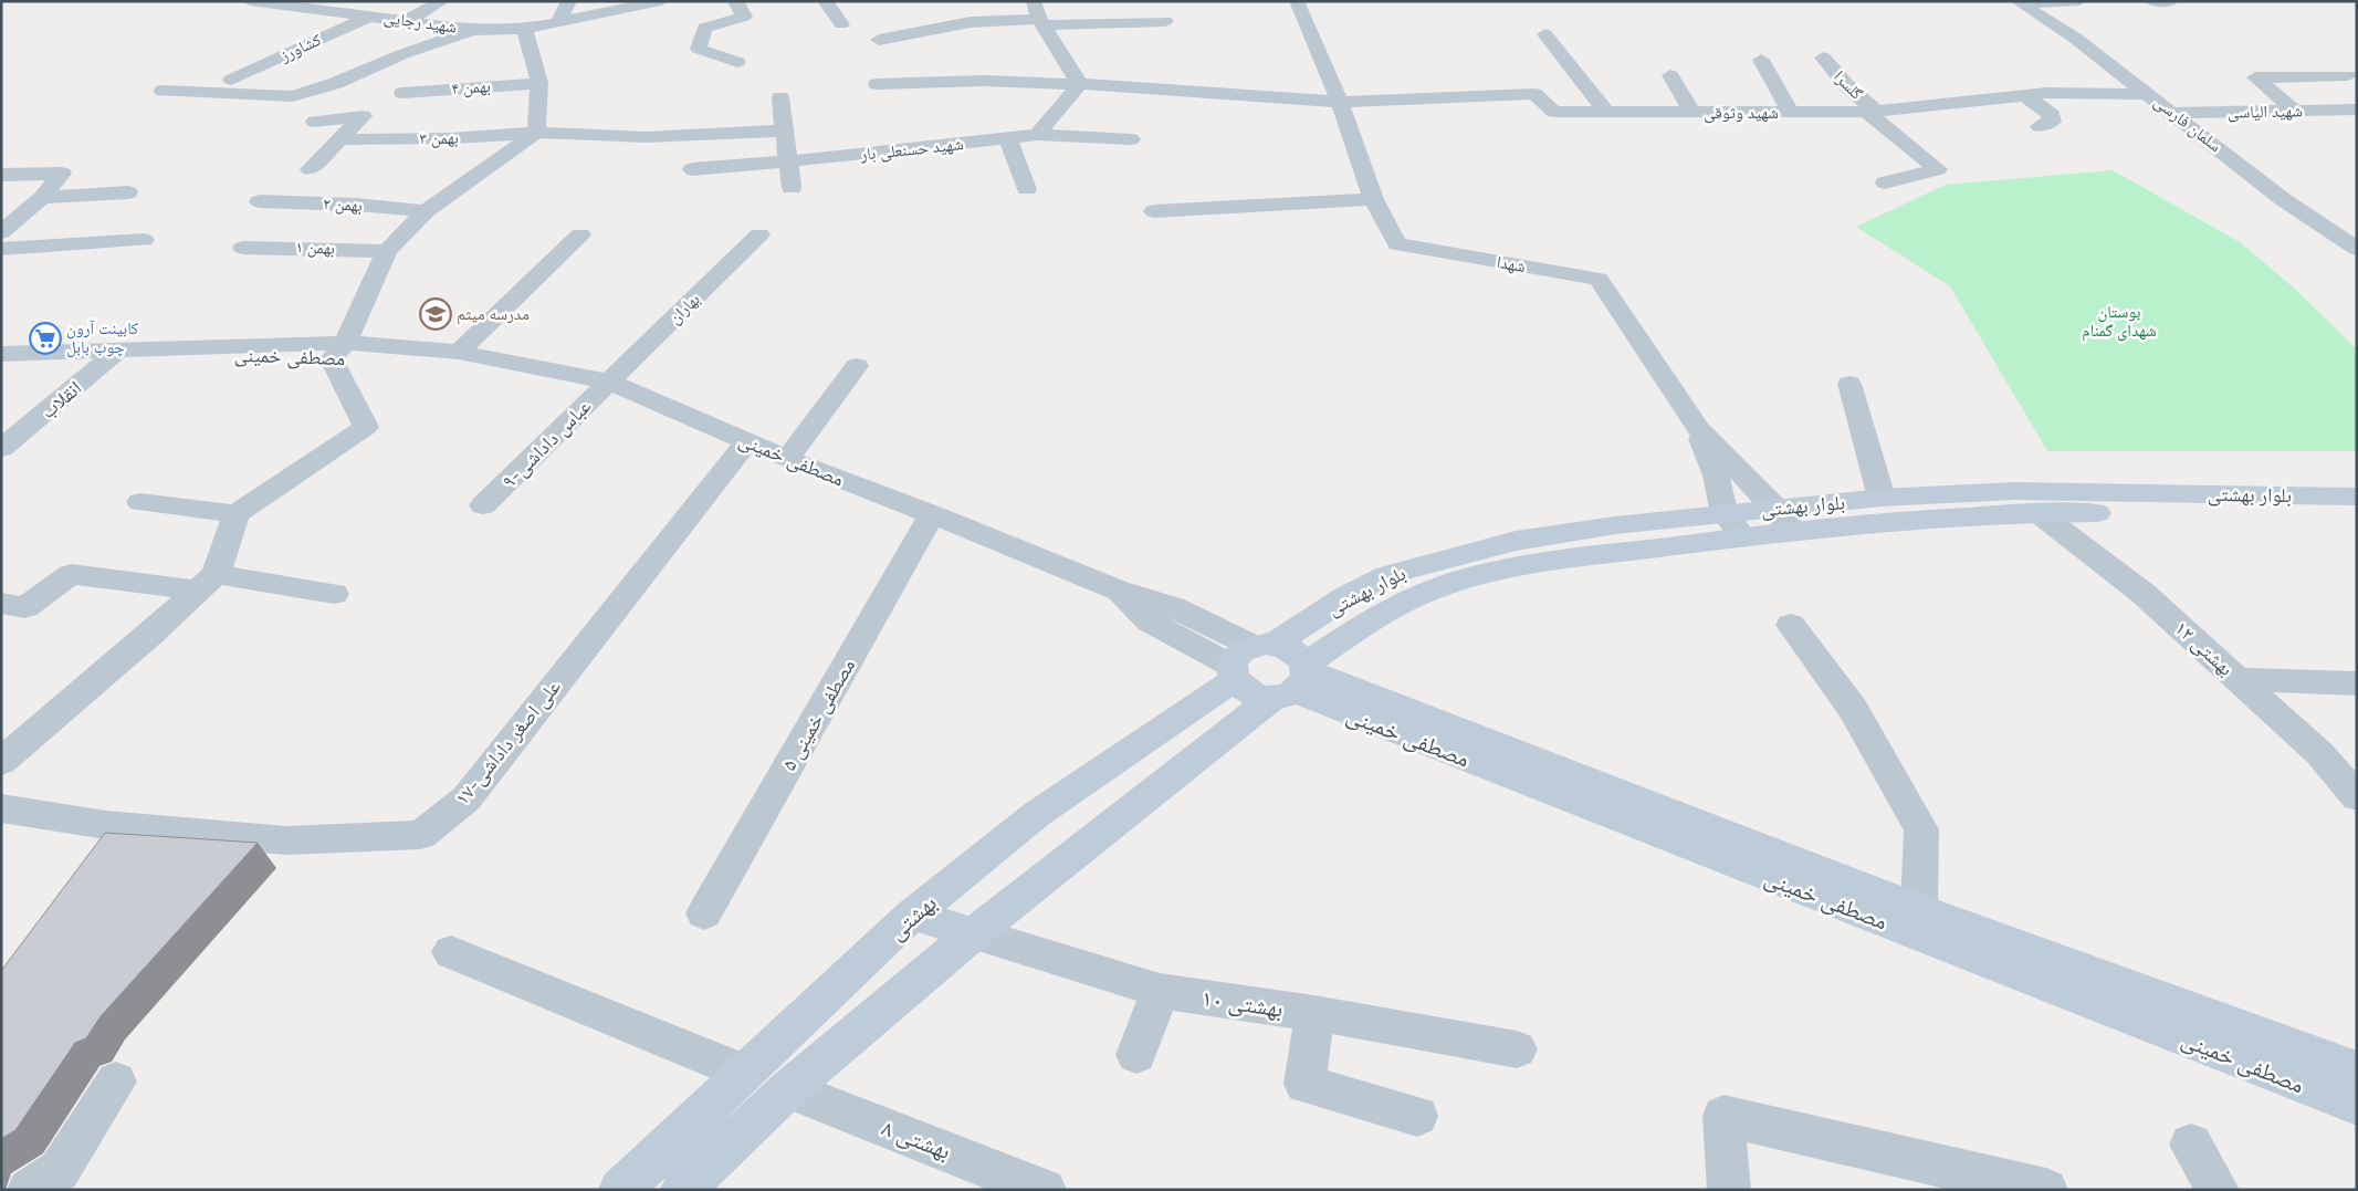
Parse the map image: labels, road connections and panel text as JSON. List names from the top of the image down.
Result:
{
  "streets": {
    "main road": ["مصطفی خمینی", "بلوار بهشتی", "بهشتی"],
    "street": [
      "شهید رجایی",
      "کشاورز",
      "گلسرا",
      "بهمن ۴",
      "شهید الیاسی",
      "شهید وثوقی",
      "سلمان فارسی",
      "بهمن ۳",
      "شهید حسنعلی بار",
      "بهمن ۲",
      "بهمن ۱",
      "شهدا",
      "بهاران",
      "انقلاب",
      "عباس داداشی-۹",
      "بهشتی ۱۲",
      "مصطفی خمینی ۵",
      "علی اصغر داداشی-۱۷",
      "بهشتی ۱۰",
      "بهشتی ۸"
    ]
  },
  "crossings": [
    ["شهید رجایی", "کشاورز"],
    ["گلسرا", "شهید وثوقی"],
    ["شهید الیاسی", "سلمان فارسی"],
    ["شهید وثوقی", "سلمان فارسی"],
    ["شهید وثوقی", "شهدا"],
    ["شهدا", "بلوار بهشتی"],
    ["بهاران", "مصطفی خمینی"],
    ["بهاران", "عباس داداشی-۹"],
    ["مصطفی خمینی", "انقلاب"],
    ["مصطفی خمینی", "عباس داداشی-۹"],
    ["مصطفی خمینی", "بلوار بهشتی"],
    ["مصطفی خمینی", "مصطفی خمینی ۵"],
    ["مصطفی خمینی", "علی اصغر داداشی-۱۷"],
    ["مصطفی خمینی", "بهشتی"],
    ["بلوار بهشتی", "بهشتی ۱۲"],
    ["بلوار بهشتی", "بهشتی"]
  ],
  "parks": ["بوستان شهدای گمنام"],
  "places": {
    "school or university": ["مدرسه میثم"],
    "supermarket": ["کابینت آرون چوب بابل"]
  }
}
